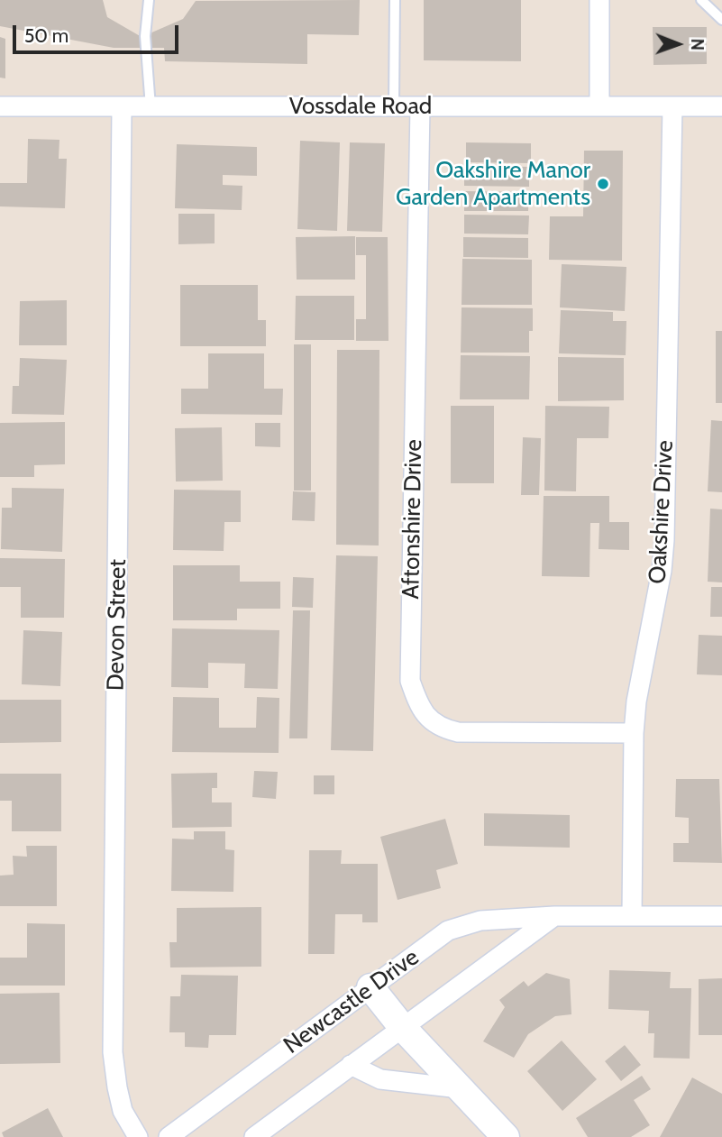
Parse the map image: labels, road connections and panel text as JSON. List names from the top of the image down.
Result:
{
  "streets": {
    "street": [
      "Vossdale Road",
      "Oakshire Drive",
      "Aftonshire Drive",
      "Devon Street",
      "Newcastle Drive"
    ]
  },
  "crossings": [
    ["Vossdale Road", "Oakshire Drive"],
    ["Vossdale Road", "Aftonshire Drive"],
    ["Vossdale Road", "Devon Street"],
    ["Oakshire Drive", "Aftonshire Drive"],
    ["Oakshire Drive", "Newcastle Drive"]
  ],
  "places": ["Oakshire Manor Garden Apartments"],
  "scale_bar": "50 m",
  "north": "right"
}
